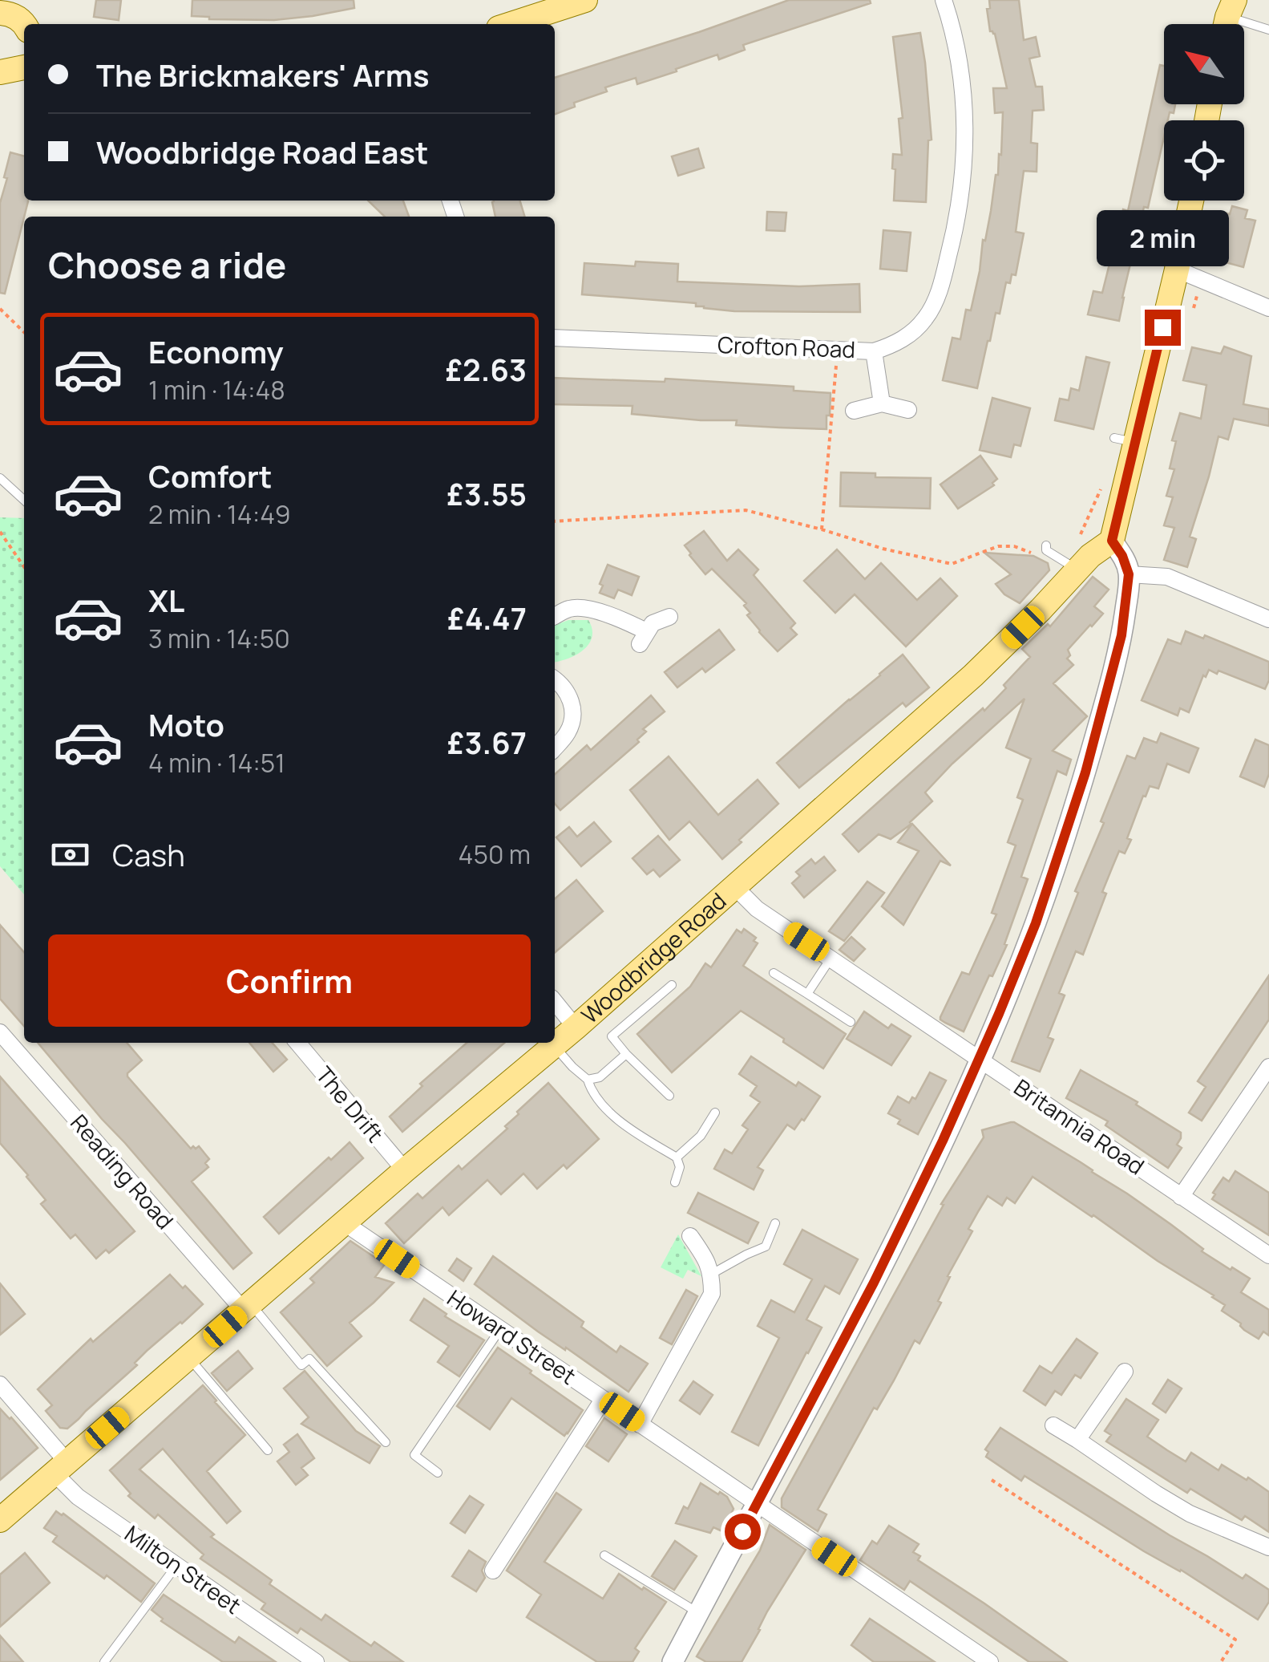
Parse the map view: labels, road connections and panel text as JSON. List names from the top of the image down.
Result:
{
  "streets": {
    "main road": ["Woodbridge Road"],
    "street": [
      "Crofton Road",
      "The Drift",
      "Britannia Road",
      "Reading Road",
      "Howard Street",
      "Milton Street"
    ]
  },
  "crossings": [
    ["Woodbridge Road", "The Drift"],
    ["Woodbridge Road", "Britannia Road"],
    ["Woodbridge Road", "Reading Road"],
    ["Woodbridge Road", "Howard Street"],
    ["Woodbridge Road", "Milton Street"]
  ],
  "north": "top left",
  "page": {
    "banner": ["The Brickmakers' Arms", "Woodbridge Road East"],
    "bubble": "2 min",
    "heading": "Choose a ride",
    "list": [
      {
        "name": "Economy",
        "note": "1 min · 14:48",
        "value": "£2.63"
      },
      {
        "name": "Comfort",
        "note": "2 min · 14:49",
        "value": "£3.55"
      },
      {
        "name": "XL",
        "note": "3 min · 14:50",
        "value": "£4.47"
      },
      {
        "name": "Moto",
        "note": "4 min · 14:51",
        "value": "£3.67"
      }
    ],
    "pay": ["Cash", "450 m"],
    "buttons": "Confirm"
  }
}
